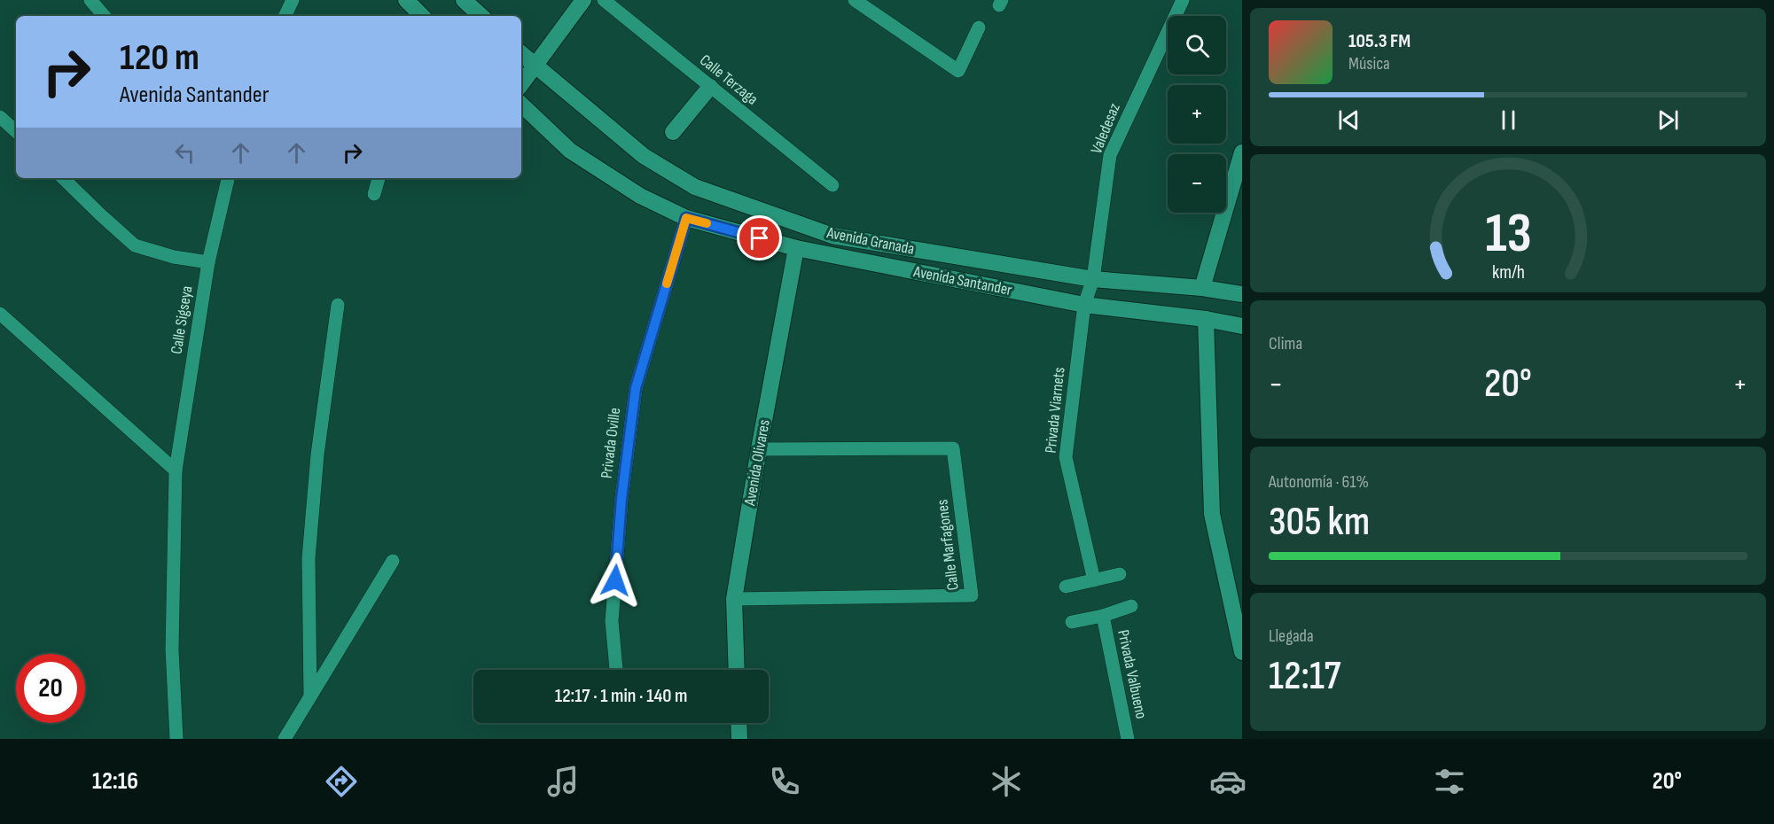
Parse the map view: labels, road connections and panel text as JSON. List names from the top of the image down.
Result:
{
  "streets": {
    "street": ["Avenida Granada", "Avenida Santander", "Avenida Olivares"],
    "lane": [
      "Calle Terzaga",
      "Valedesaz",
      "Calle Sigseya",
      "Privada Viarnets",
      "Privada Oville",
      "Calle Marfagones",
      "Privada Valbueno"
    ]
  },
  "crossings": [
    ["Valedesaz", "Avenida Granada"],
    ["Valedesaz", "Avenida Santander"],
    ["Valedesaz", "Privada Viarnets"],
    ["Avenida Santander", "Privada Viarnets"],
    ["Avenida Santander", "Privada Oville"],
    ["Avenida Santander", "Avenida Olivares"],
    ["Avenida Olivares", "Calle Marfagones"]
  ],
  "page": {
    "map_buttons": ["+", "−"],
    "turn": ["120 m", "Avenida Santander"],
    "song": ["105.3 FM", "Música"],
    "tile": [
      "Clima",
      ["Autonomía · 61%", "305 km"],
      ["Llegada", "12:17"]
    ],
    "heat": ["−", "20°", "+"],
    "limit": "20",
    "trip": "12:17 · 1 min · 140 m",
    "tabs": ["12:16", "20°"],
    "gauge": ["13", "km/h"]
  }
}
